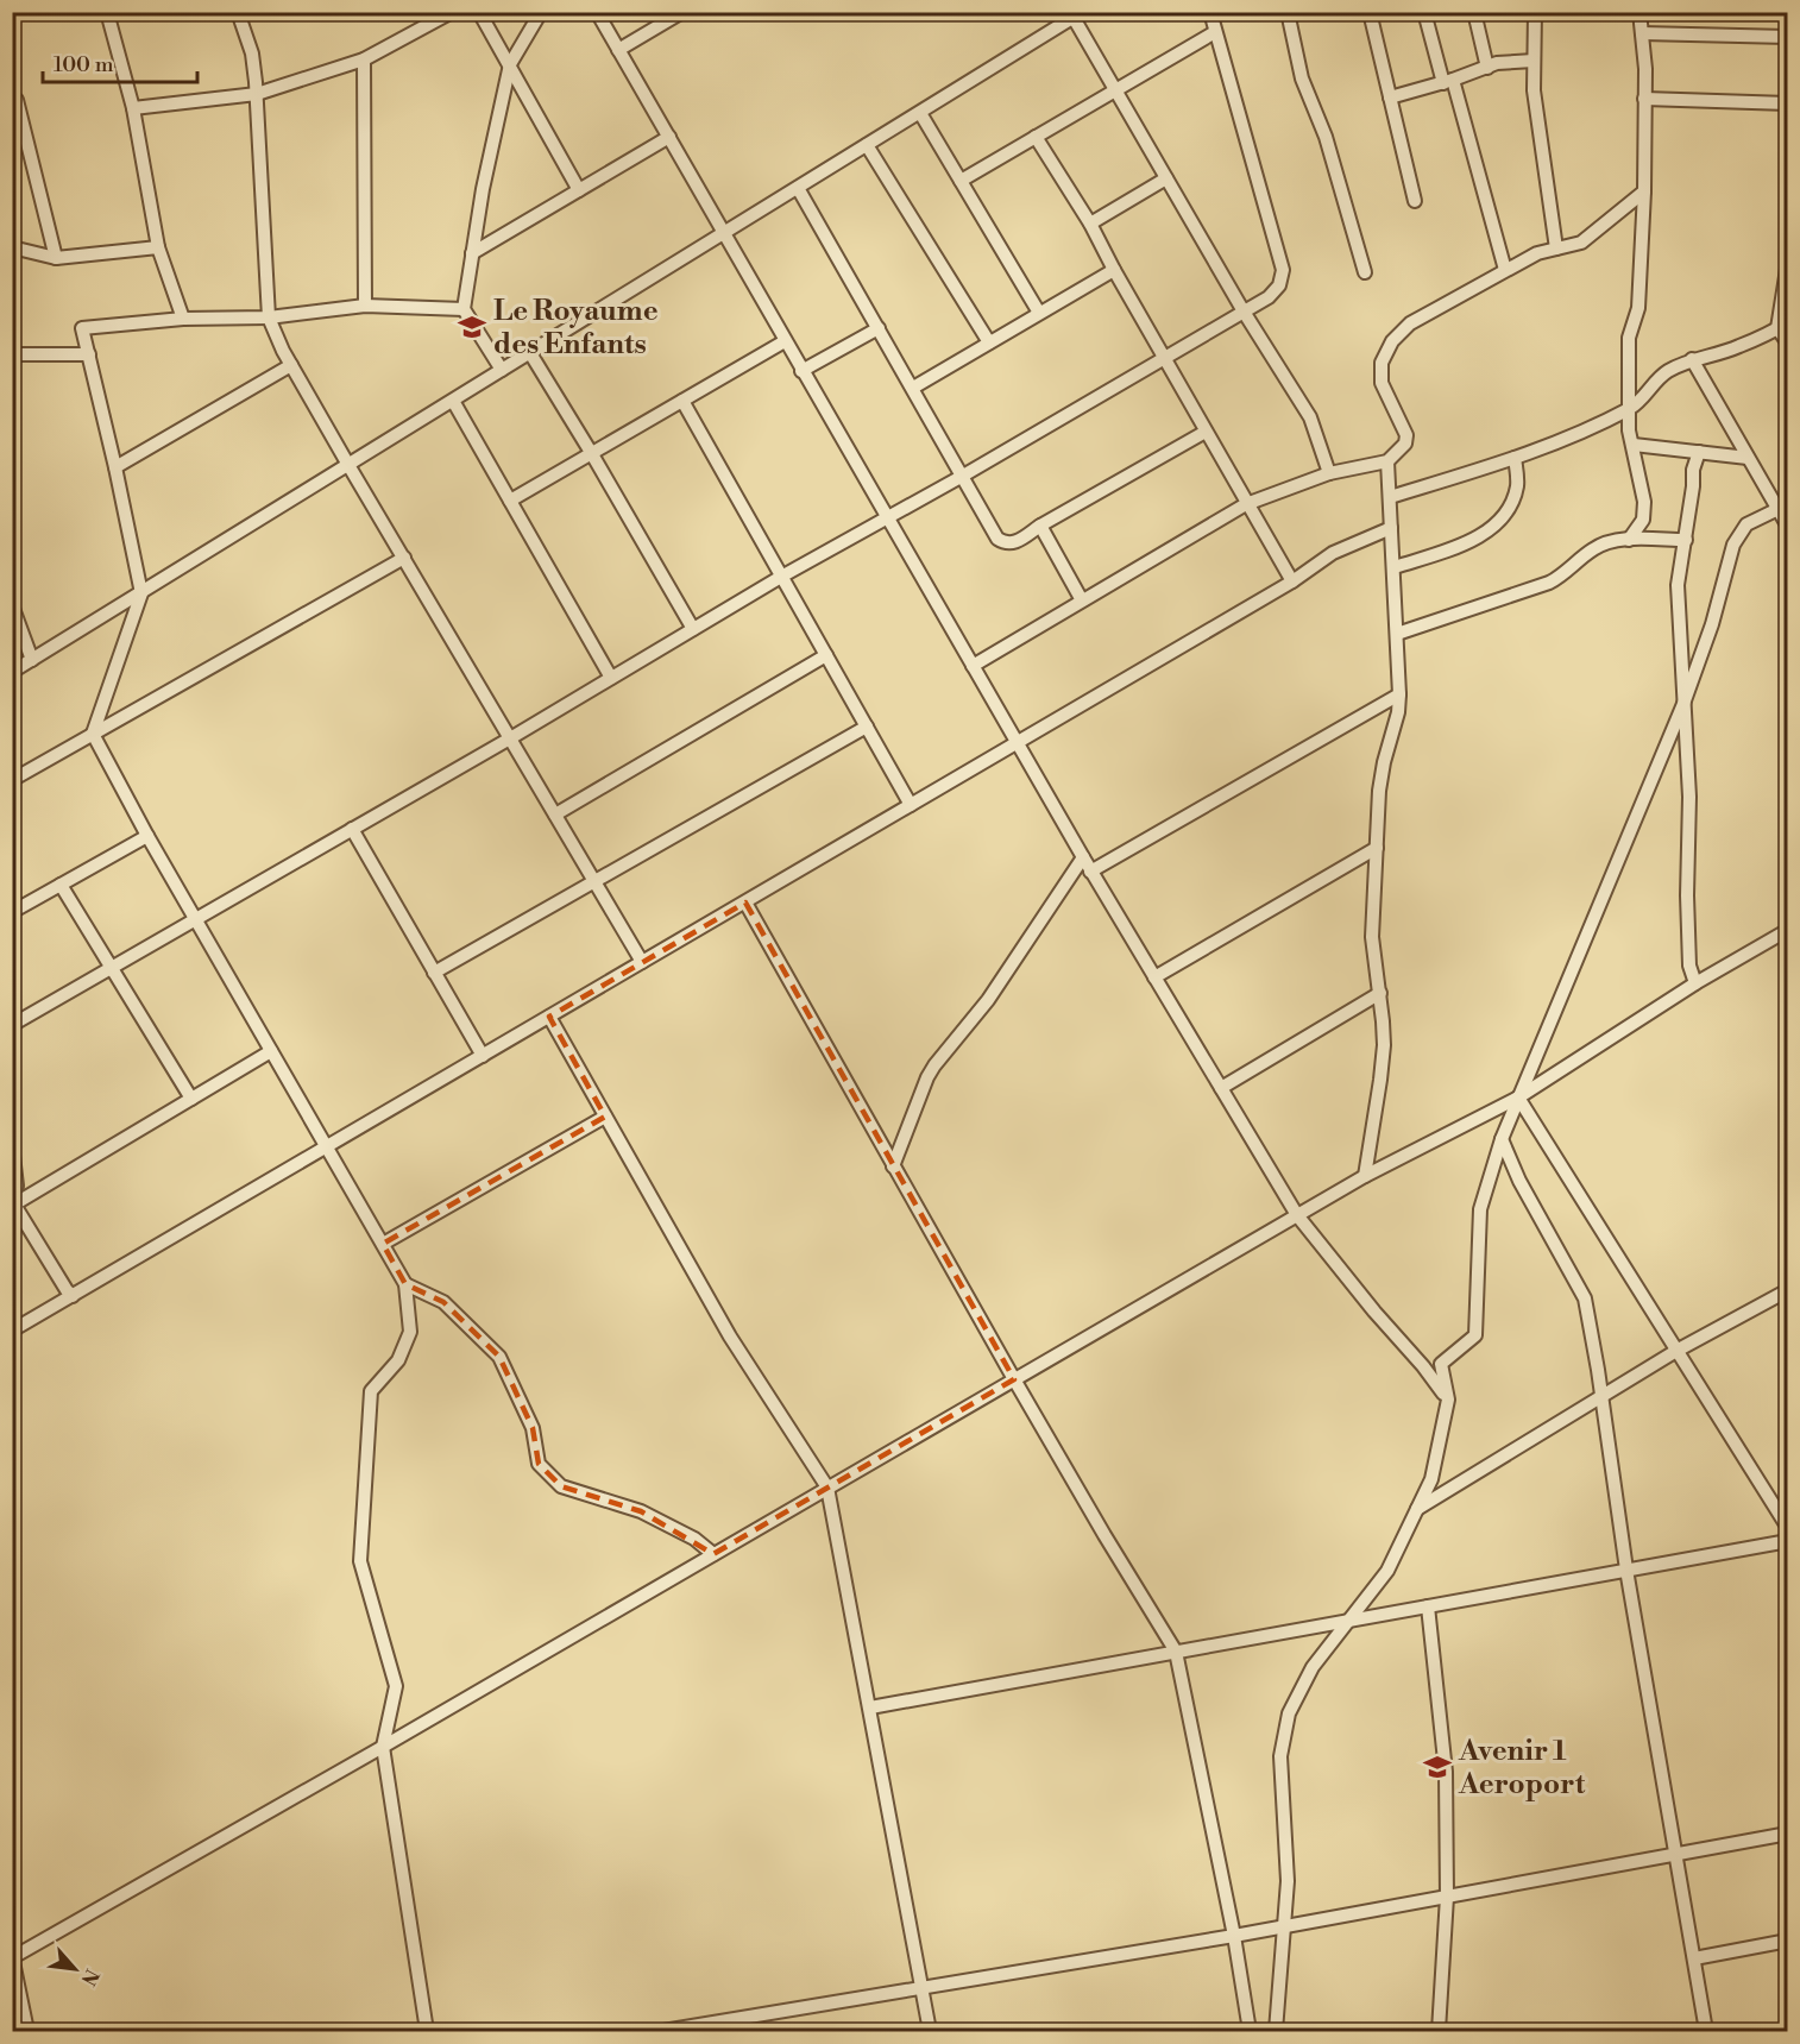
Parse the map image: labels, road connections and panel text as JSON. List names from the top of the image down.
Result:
{
  "places": {
    "school or university": ["Le Royaume des Enfants", "Avenir 1 Aeroport"]
  },
  "scale_bar": "100 m",
  "north": "bottom right"
}
